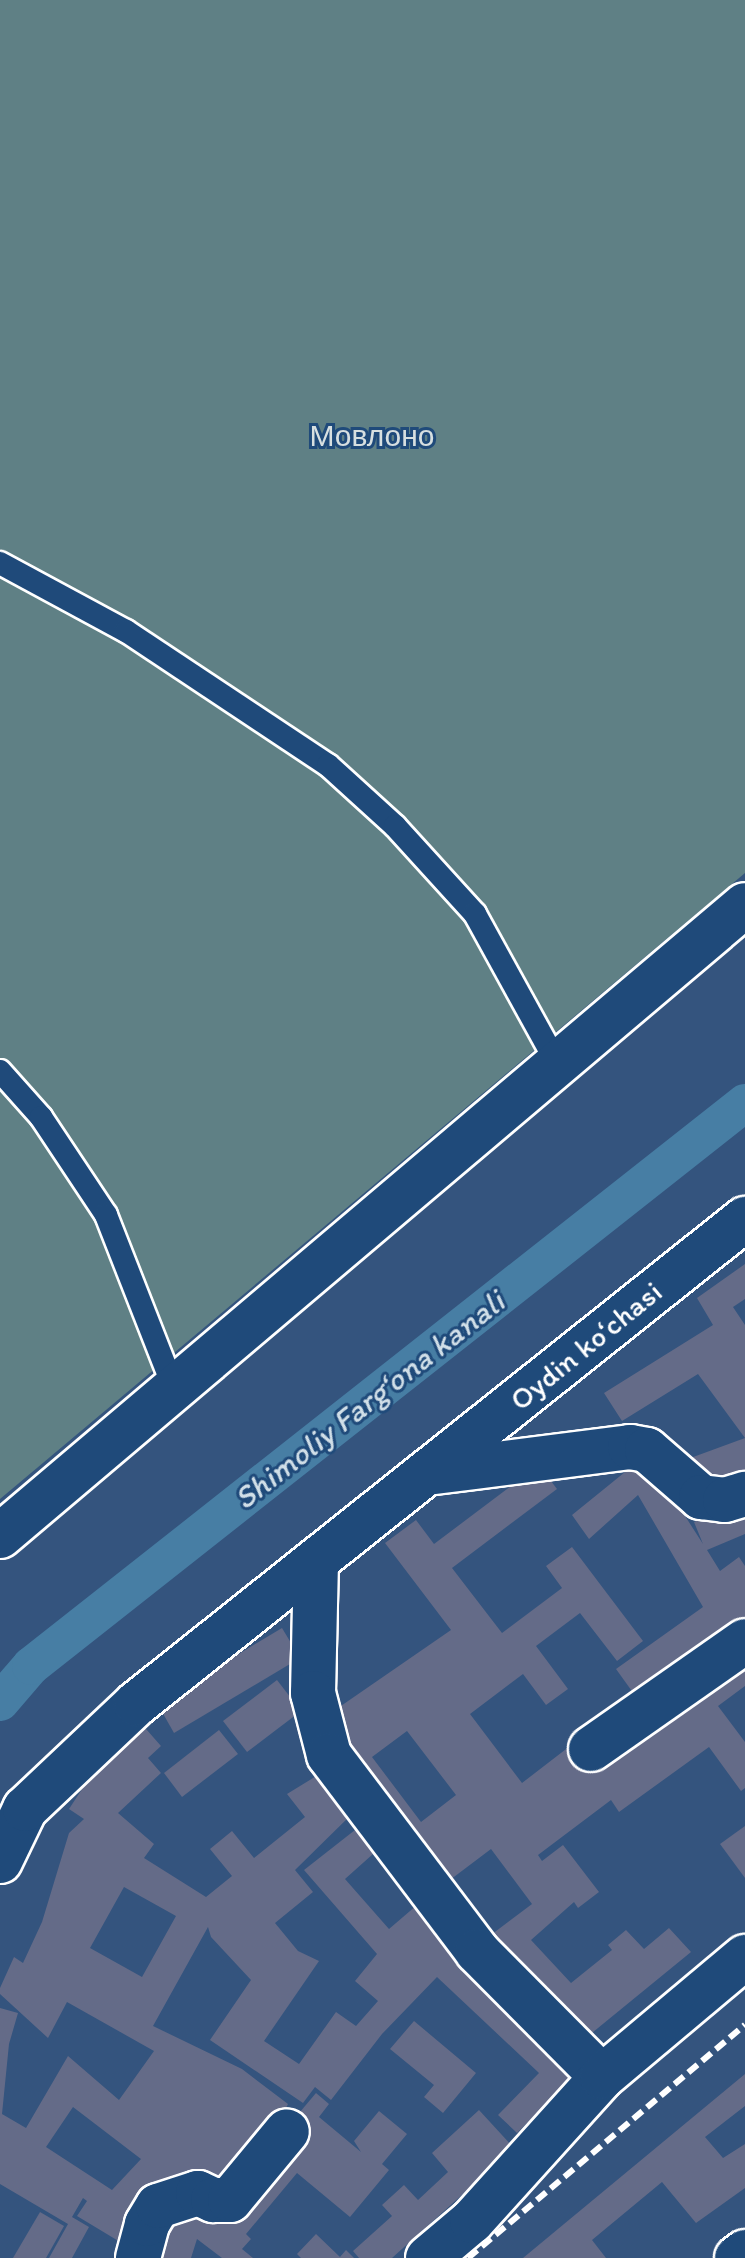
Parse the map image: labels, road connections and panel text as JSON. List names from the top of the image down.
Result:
{
  "streets": {
    "street": ["Oydin koʻchasi"]
  },
  "water": ["Shimoliy Fargʻona kanali"],
  "parks": ["Мовлоно"]
}
